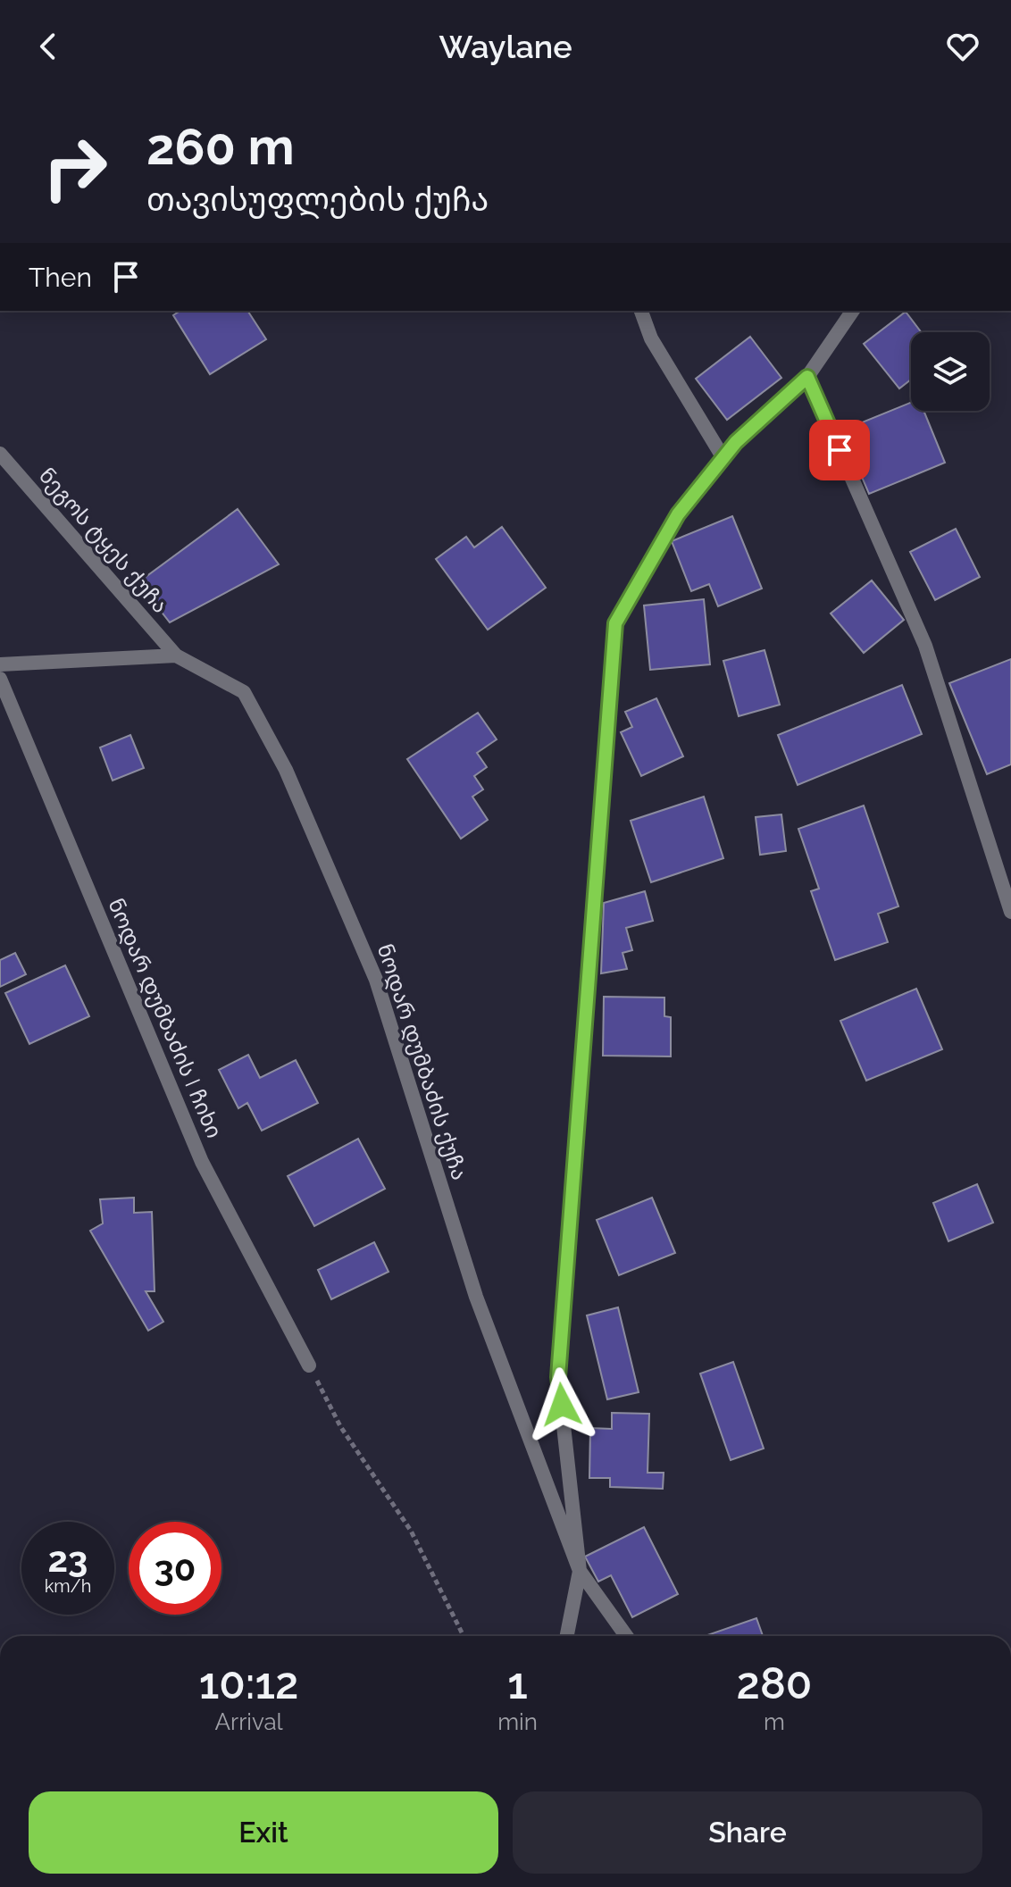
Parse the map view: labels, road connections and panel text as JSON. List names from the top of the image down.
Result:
{
  "streets": {
    "street": ["ნეგოს ტყეს ქუჩა", "ნოდარ დუმბაძის I ჩიხი", "ნოდარ დუმბაძის ქუჩა"]
  },
  "crossings": [
    ["ნეგოს ტყეს ქუჩა", "ნოდარ დუმბაძის ქუჩა"]
  ],
  "page": {
    "header": "Waylane",
    "turn": ["260 m", "თავისუფლების ქუჩა"],
    "then": "Then",
    "speed": "23 km/h",
    "limit": "30",
    "eta": [
      "10:12",
      "Arrival",
      "1",
      "min",
      "280",
      "m"
    ],
    "buttons": ["Exit", "Share"]
  }
}
